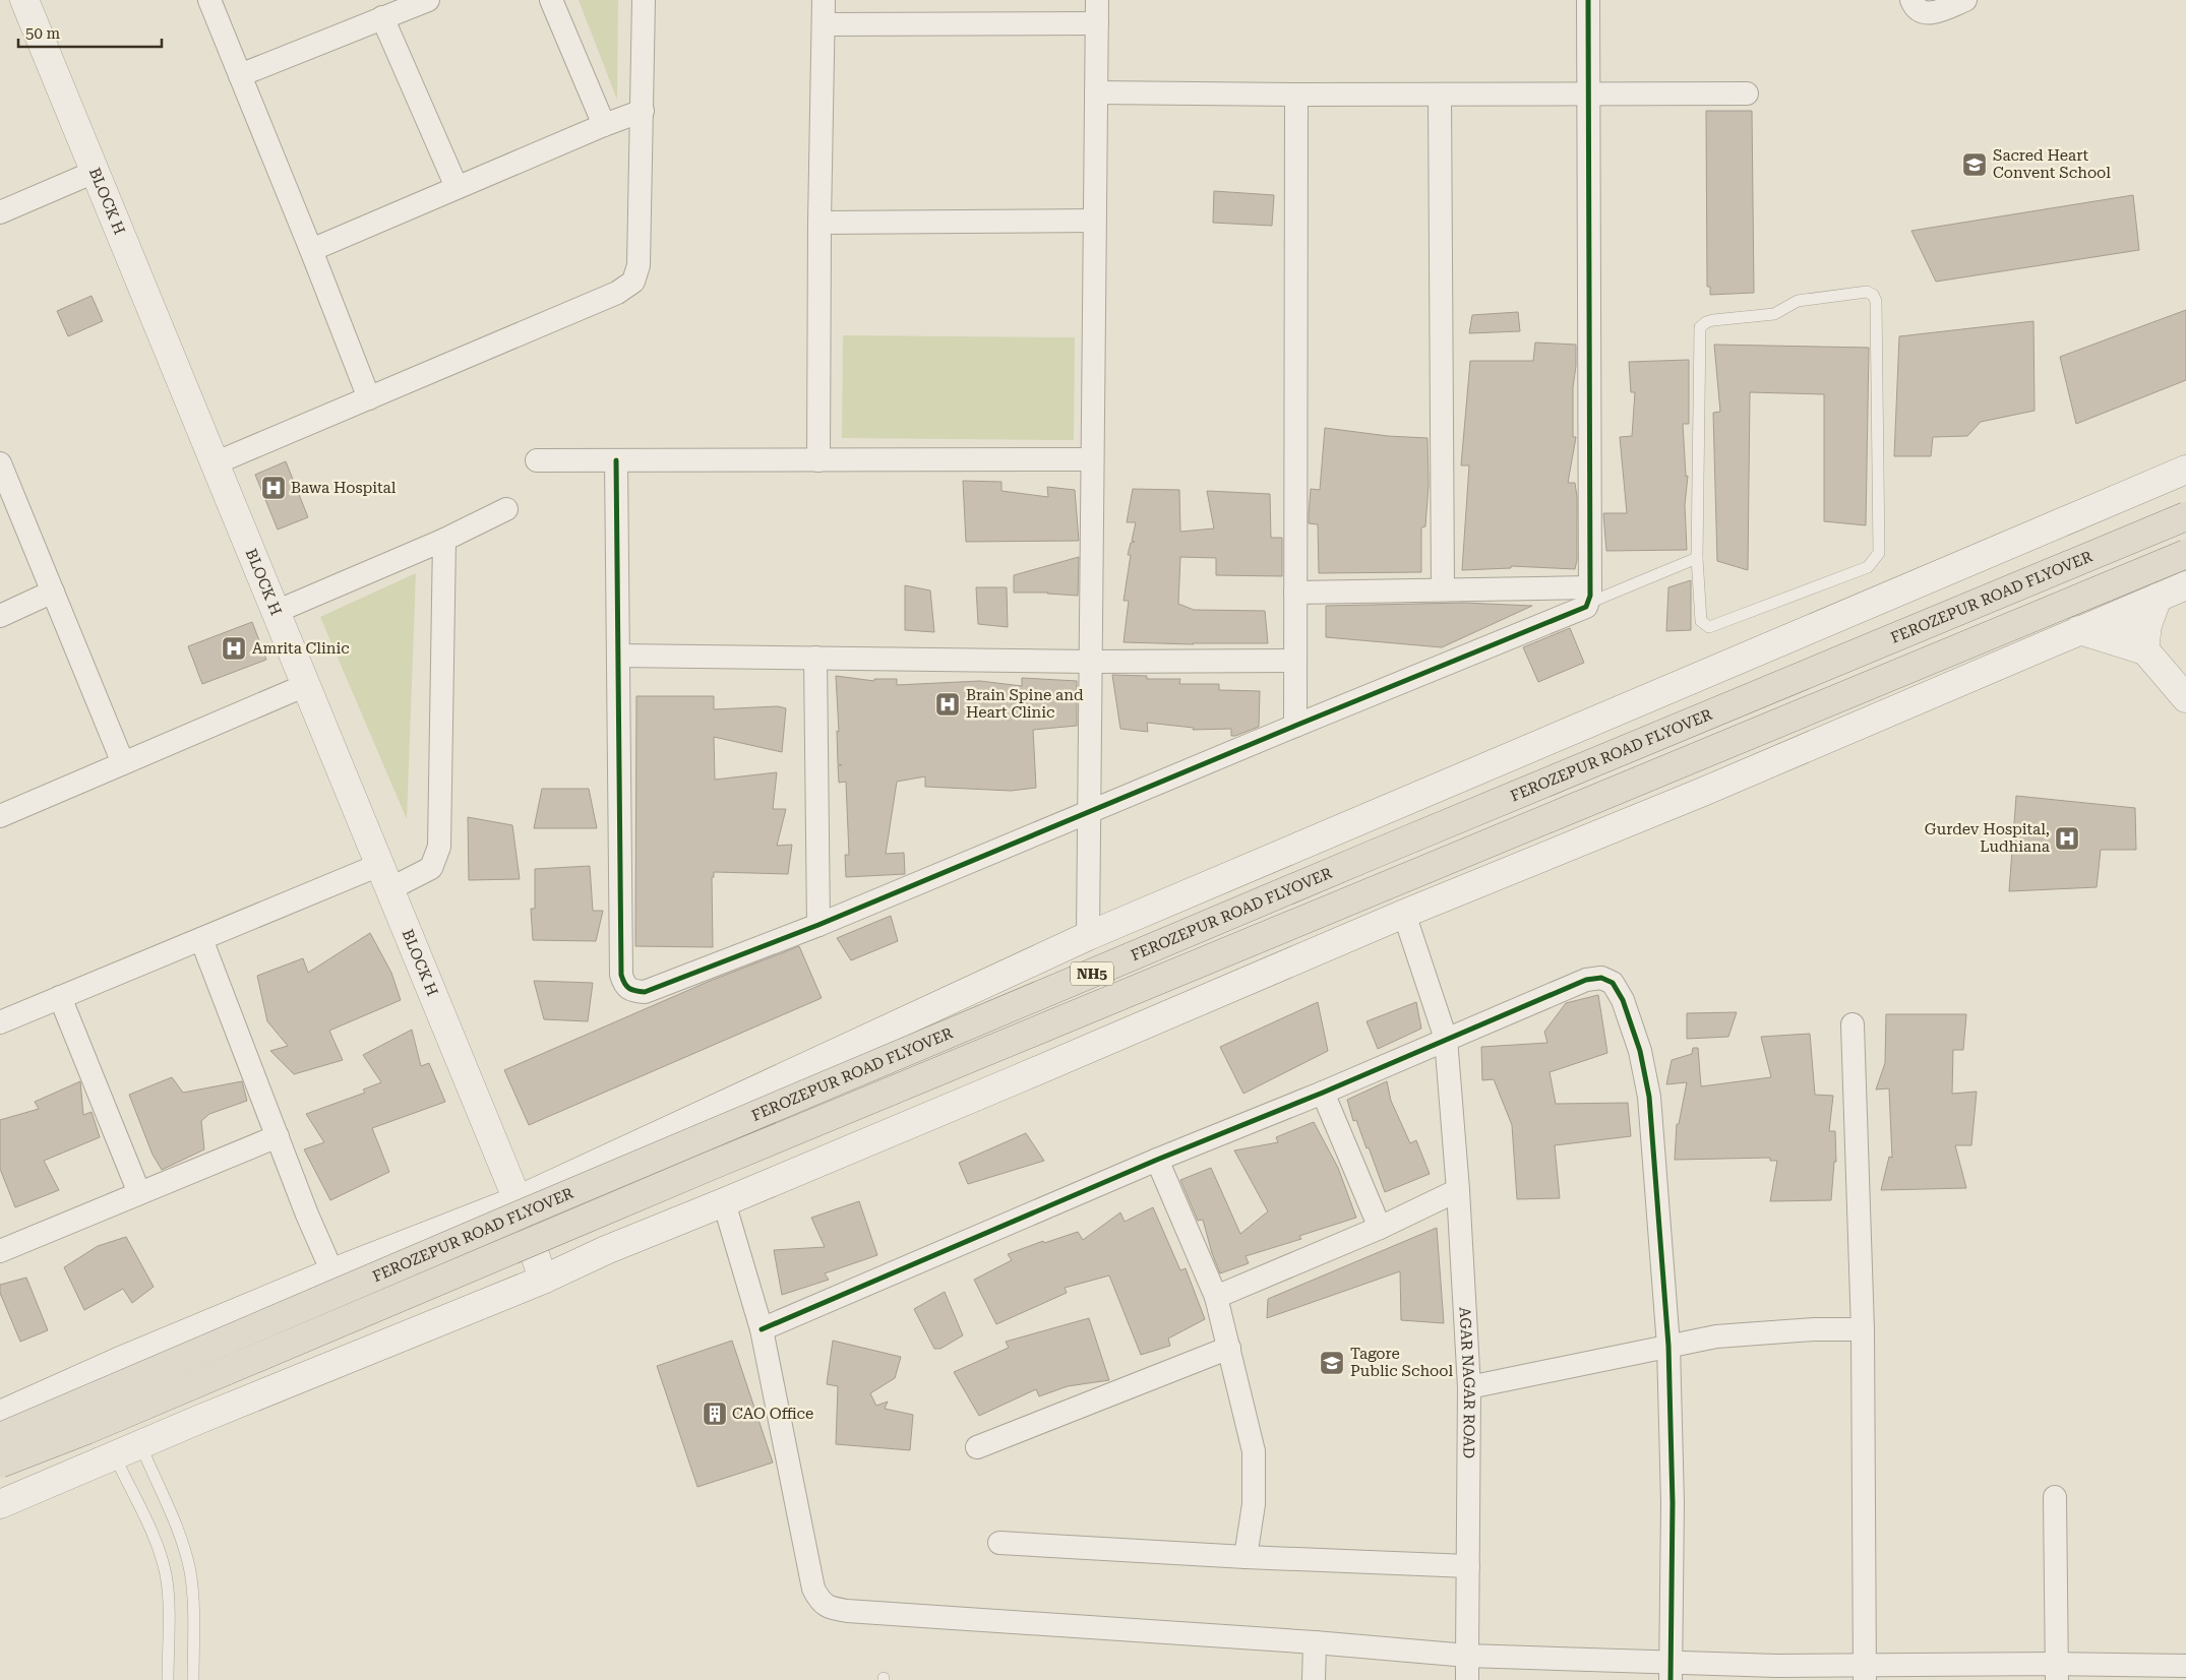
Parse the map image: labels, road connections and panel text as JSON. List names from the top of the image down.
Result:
{
  "streets": {
    "highway": ["FEROZEPUR ROAD FLYOVER", "NH5"],
    "main road": ["BLOCK H"],
    "street": ["AGAR NAGAR ROAD"]
  },
  "places": {
    "school or university": ["Sacred Heart Convent School", "Tagore Public School"],
    "hospital": [
      "Bawa Hospital",
      "Amrita Clinic",
      "Brain Spine and Heart Clinic",
      "Gurdev Hospital, Ludhiana"
    ],
    "building": ["CAO Office"]
  },
  "scale_bar": "50 m"
}
